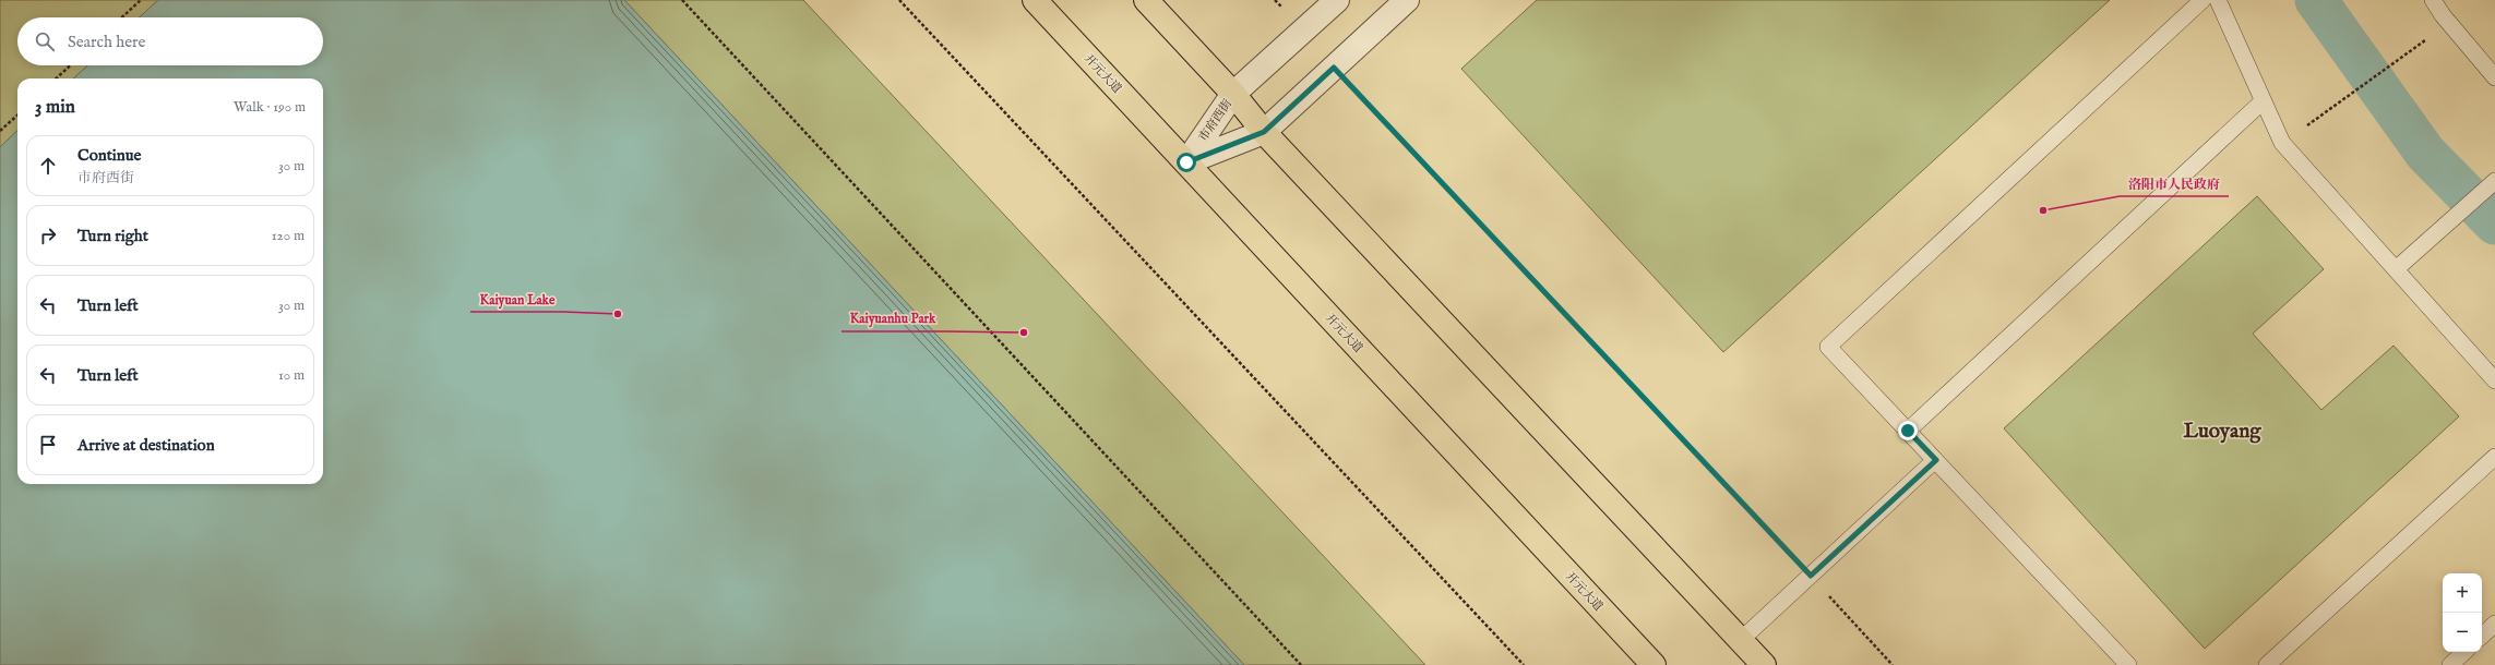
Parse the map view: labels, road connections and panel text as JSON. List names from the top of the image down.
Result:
{
  "streets": {
    "main road": ["开元大道"],
    "street": ["市府西街"]
  },
  "crossings": [
    ["开元大道", "市府西街"]
  ],
  "districts": ["Luoyang"],
  "places": ["洛阳市人民政府", "Kaiyuan Lake", "Kaiyuanhu Park"],
  "page": {
    "search": "Search here",
    "heading": ["3 min", "Walk · 190 m"],
    "list": [
      ["Continue", "市府西街", "30 m"],
      ["Turn right", "120 m"],
      ["Turn left", "30 m"],
      ["Turn left", "10 m"],
      "Arrive at destination"
    ],
    "map_buttons": ["+", "−"]
  }
}
